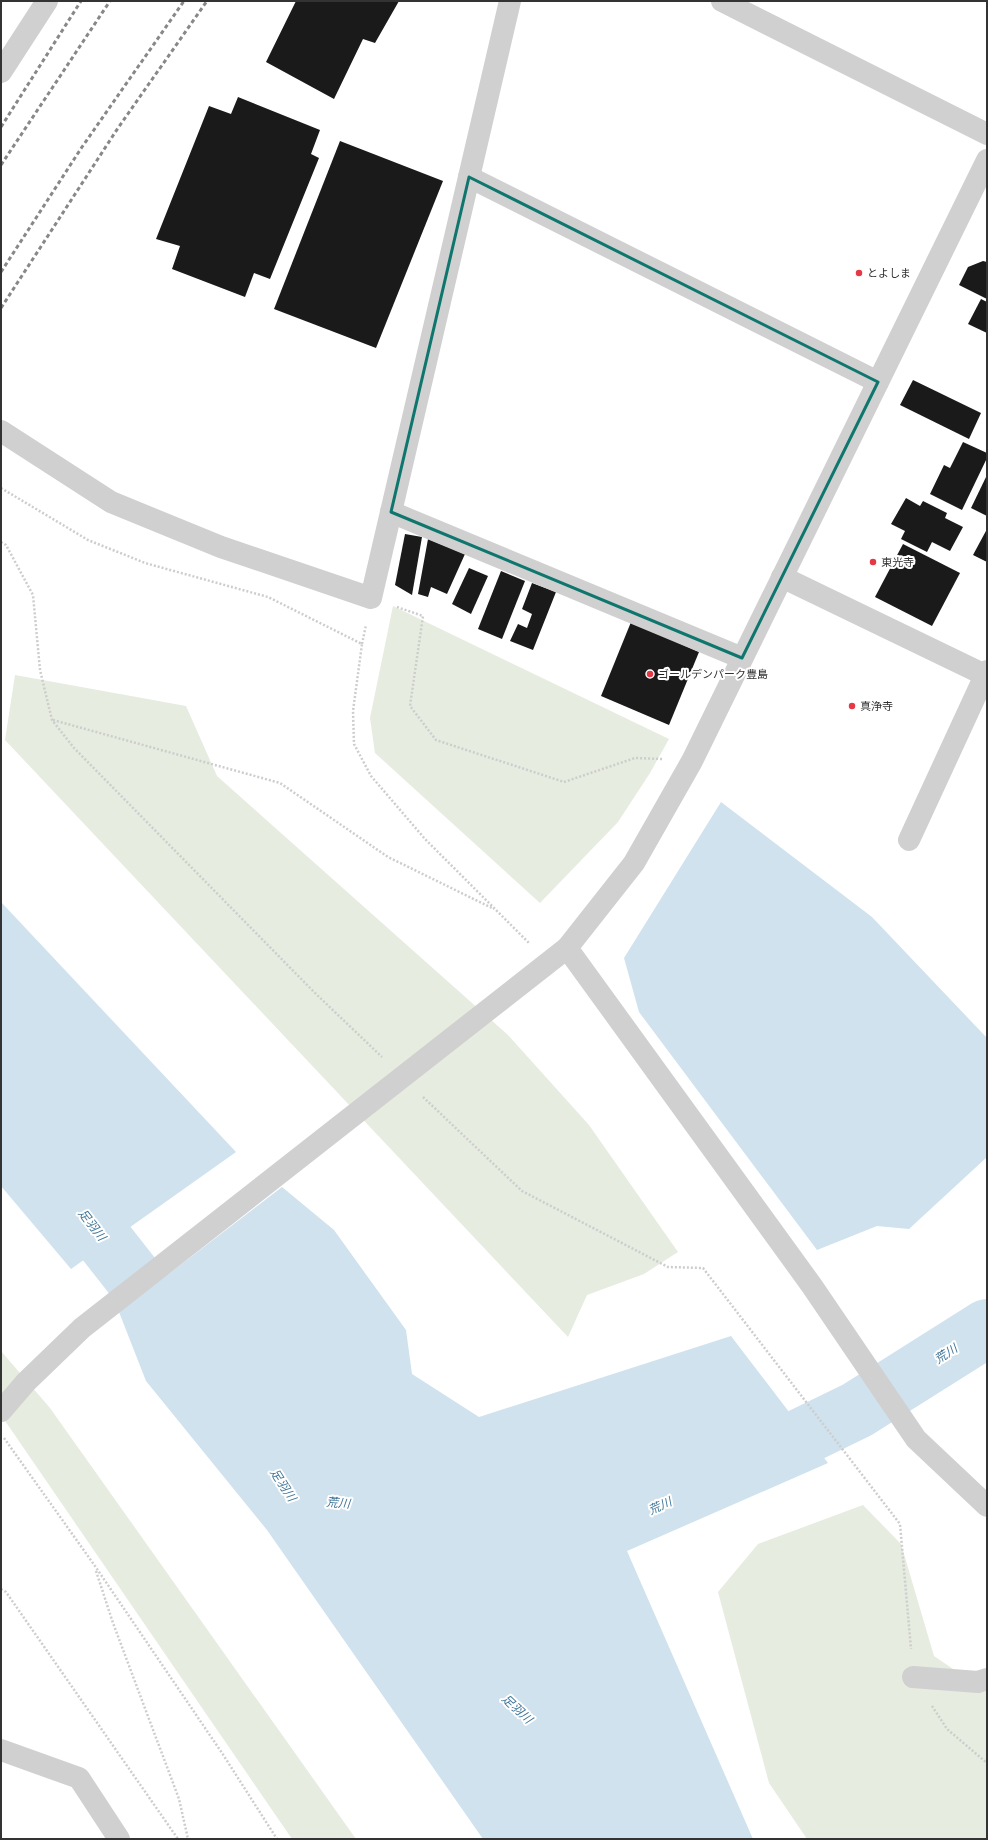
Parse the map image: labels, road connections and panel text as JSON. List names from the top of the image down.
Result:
{
  "water": ["足羽川", "荒川"],
  "places": [
    "とよしま",
    "東光寺",
    "ゴールデンパーク豊島",
    "真浄寺"
  ]
}
